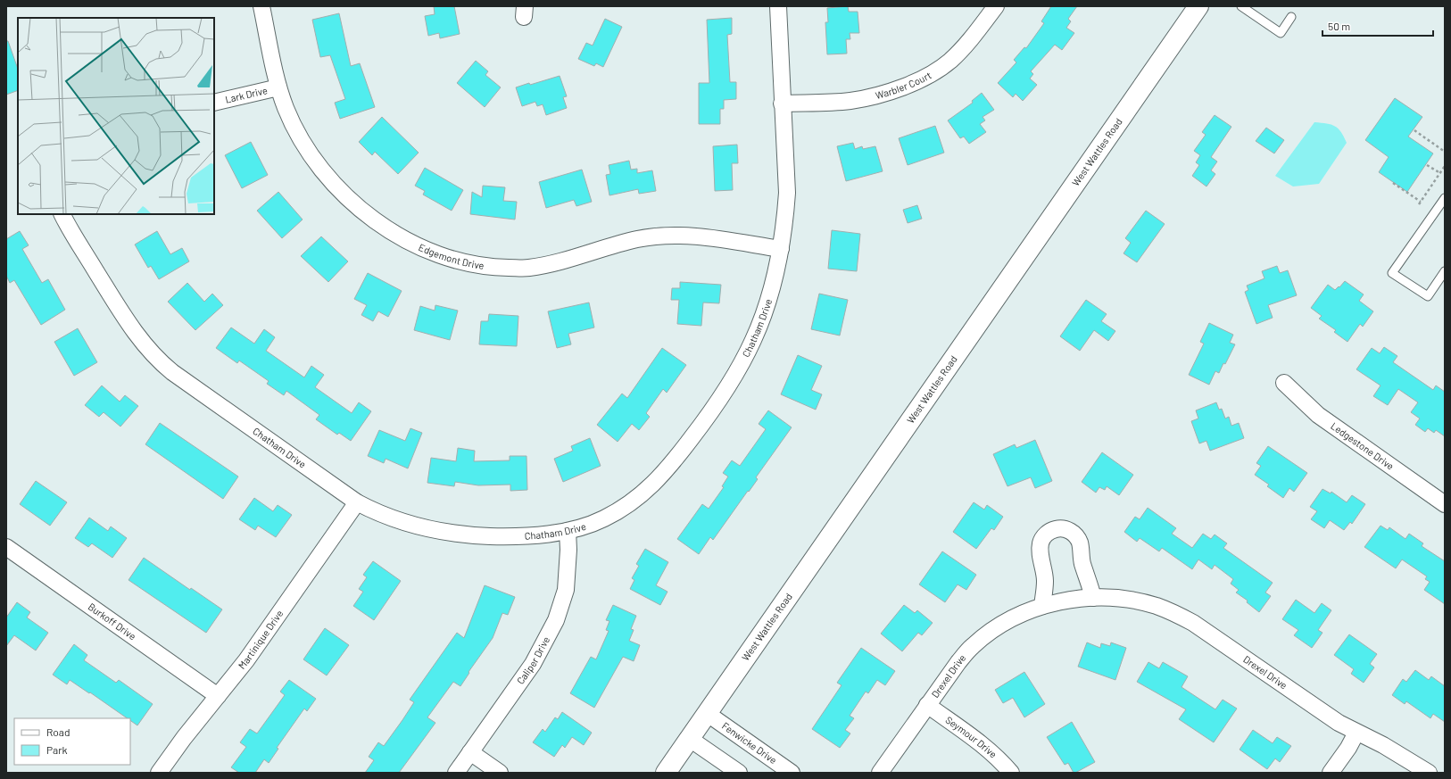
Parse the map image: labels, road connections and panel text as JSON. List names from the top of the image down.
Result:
{
  "streets": {
    "street": [
      "Warbler Court",
      "Lark Drive",
      "West Wattles Road",
      "Edgemont Drive",
      "Chatham Drive",
      "Ledgestone Drive",
      "Burkoff Drive",
      "Martinique Drive",
      "Caliper Drive",
      "Drexel Drive",
      "Seymour Drive",
      "Fenwicke Drive"
    ]
  },
  "crossings": [
    ["Warbler Court", "Chatham Drive"],
    ["Lark Drive", "Edgemont Drive"],
    ["West Wattles Road", "Fenwicke Drive"],
    ["Edgemont Drive", "Chatham Drive"],
    ["Chatham Drive", "Martinique Drive"],
    ["Chatham Drive", "Caliper Drive"],
    ["Burkoff Drive", "Martinique Drive"],
    ["Drexel Drive", "Seymour Drive"]
  ],
  "legend": ["Road", "Park"],
  "scale_bar": "50 m"
}
